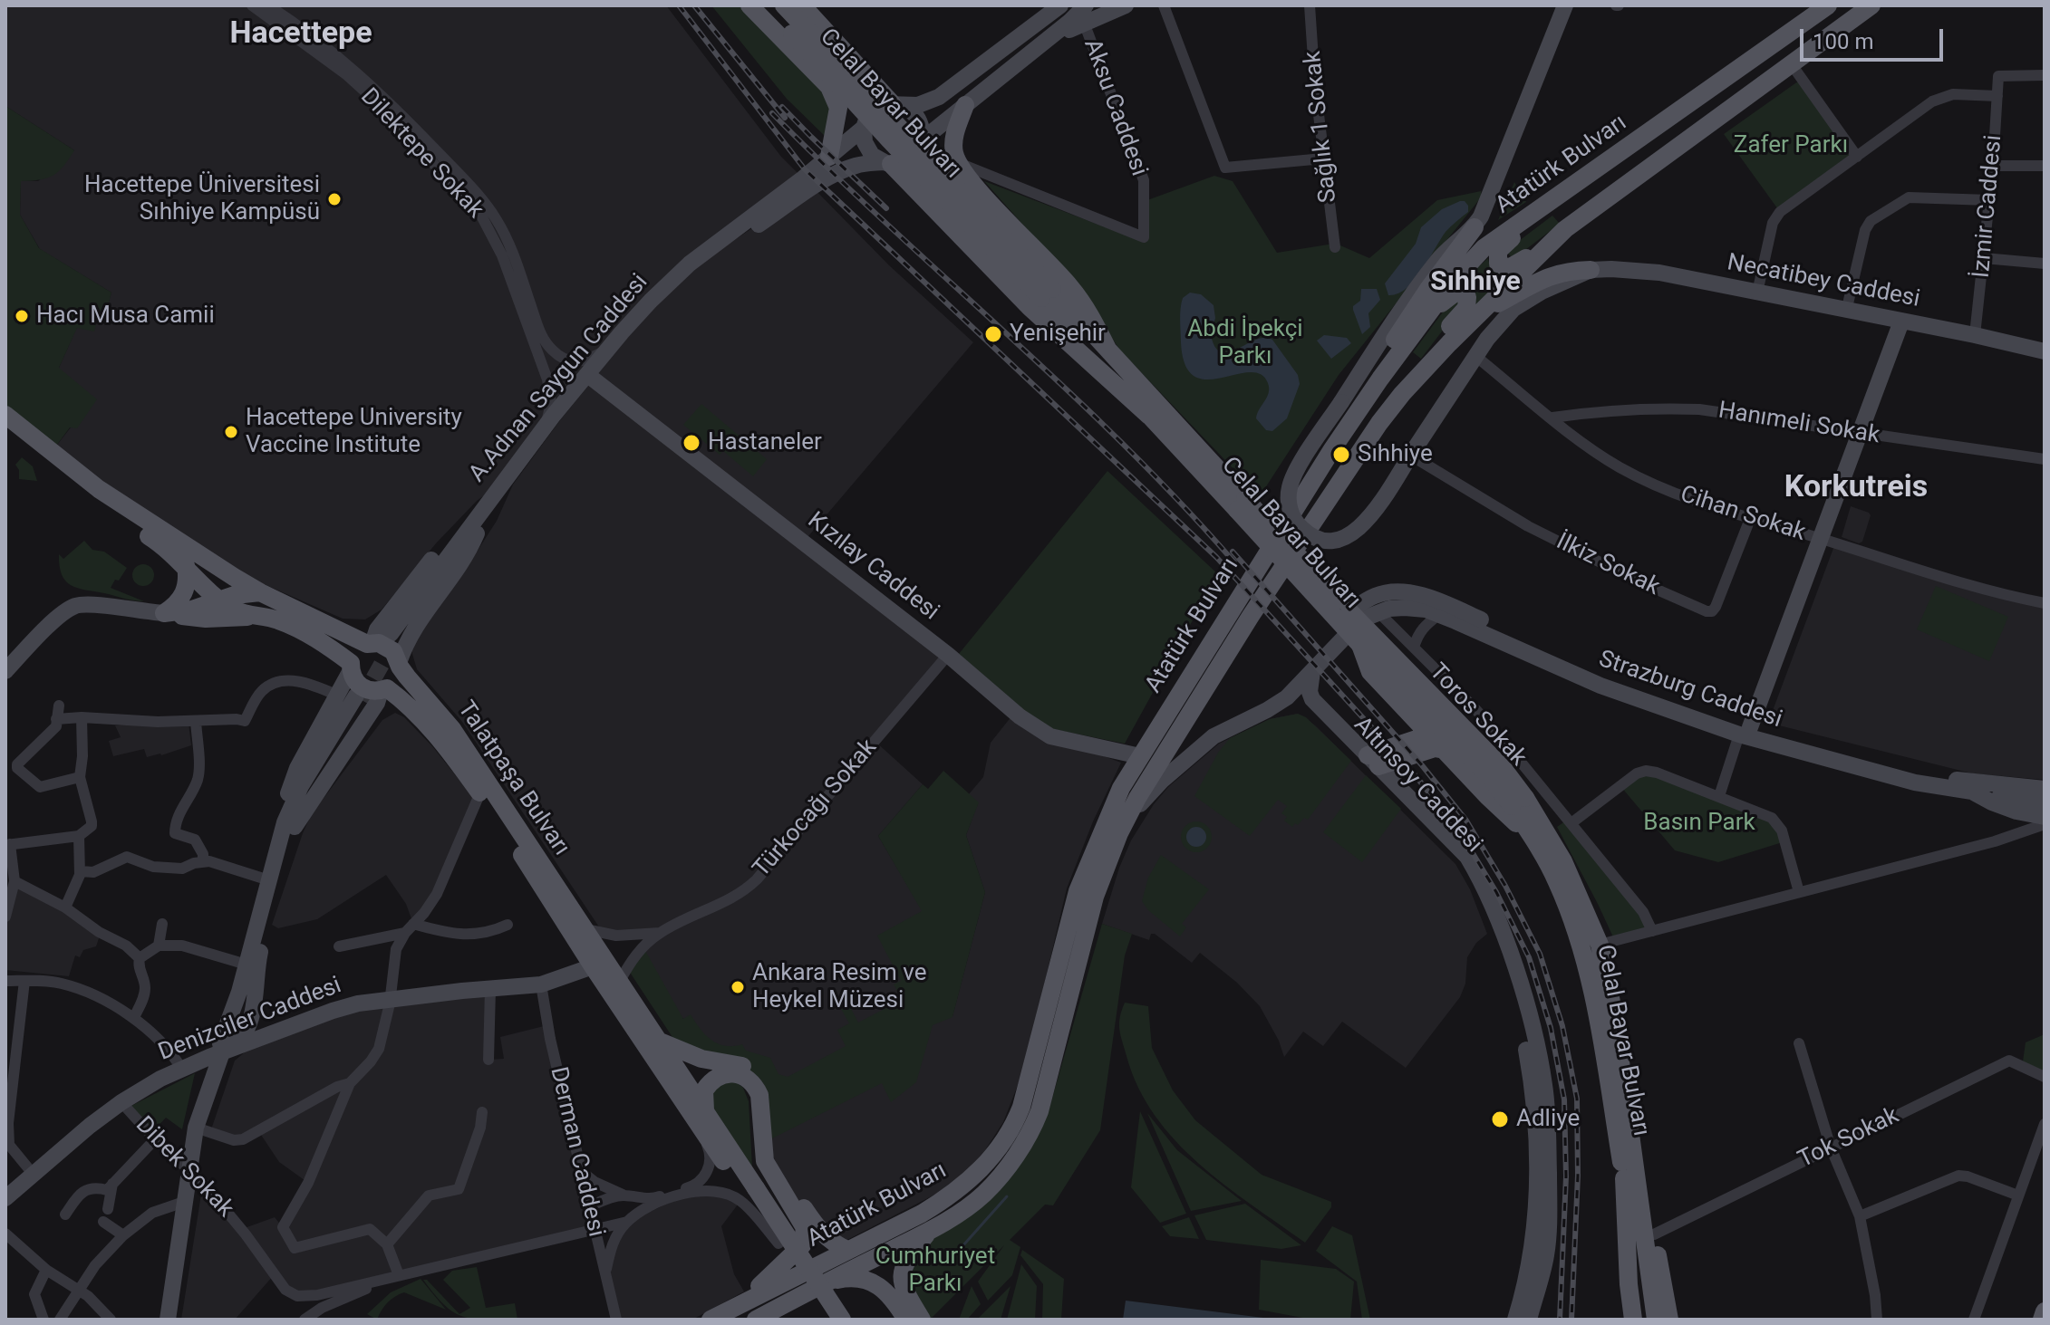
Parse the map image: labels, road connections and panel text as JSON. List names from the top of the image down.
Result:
{
  "streets": {
    "main road": [
      "Celal Bayar Bulvarı",
      "Atatürk Bulvarı",
      "Necatibey Caddesi",
      "A.Adnan Saygun Caddesi",
      "Kızılay Caddesi",
      "Strazburg Caddesi",
      "Talatpaşa Bulvarı",
      "Altınsoy Caddesi",
      "Denizciler Caddesi"
    ],
    "street": [
      "Aksu Caddesi",
      "Sağlık 1 Sokak",
      "Dilektepe Sokak",
      "İzmir Caddesi",
      "Hanımeli Sokak",
      "Cihan Sokak",
      "İlkiz Sokak",
      "Toros Sokak",
      "Türkocağı Sokak",
      "Tok Sokak",
      "Derman Caddesi",
      "Dibek Sokak"
    ]
  },
  "crossings": [
    ["Celal Bayar Bulvarı", "Strazburg Caddesi"],
    ["Celal Bayar Bulvarı", "Tok Sokak"],
    ["Aksu Caddesi", "A.Adnan Saygun Caddesi"],
    ["Dilektepe Sokak", "A.Adnan Saygun Caddesi"],
    ["Atatürk Bulvarı", "Kızılay Caddesi"],
    ["Atatürk Bulvarı", "Altınsoy Caddesi"],
    ["İzmir Caddesi", "Necatibey Caddesi"],
    ["A.Adnan Saygun Caddesi", "Kızılay Caddesi"],
    ["Hanımeli Sokak", "Cihan Sokak"],
    ["Cihan Sokak", "İlkiz Sokak"],
    ["Kızılay Caddesi", "Türkocağı Sokak"],
    ["Strazburg Caddesi", "Toros Sokak"],
    ["Talatpaşa Bulvarı", "Türkocağı Sokak"],
    ["Talatpaşa Bulvarı", "Denizciler Caddesi"],
    ["Denizciler Caddesi", "Derman Caddesi"],
    ["Denizciler Caddesi", "Dibek Sokak"]
  ],
  "districts": ["Hacettepe", "Sıhhiye", "Korkutreis"],
  "parks": [
    "Zafer Parkı",
    "Abdi İpekçi Parkı",
    "Basın Park",
    "Cumhuriyet Parkı"
  ],
  "places": [
    "Hacettepe Üniversitesi Sıhhiye Kampüsü",
    "Hacı Musa Camii",
    "Yenişehir",
    "Hacettepe University Vaccine Institute",
    "Hastaneler",
    "Sıhhiye",
    "Ankara Resim ve Heykel Müzesi",
    "Adliye"
  ],
  "scale_bar": "100 m"
}
